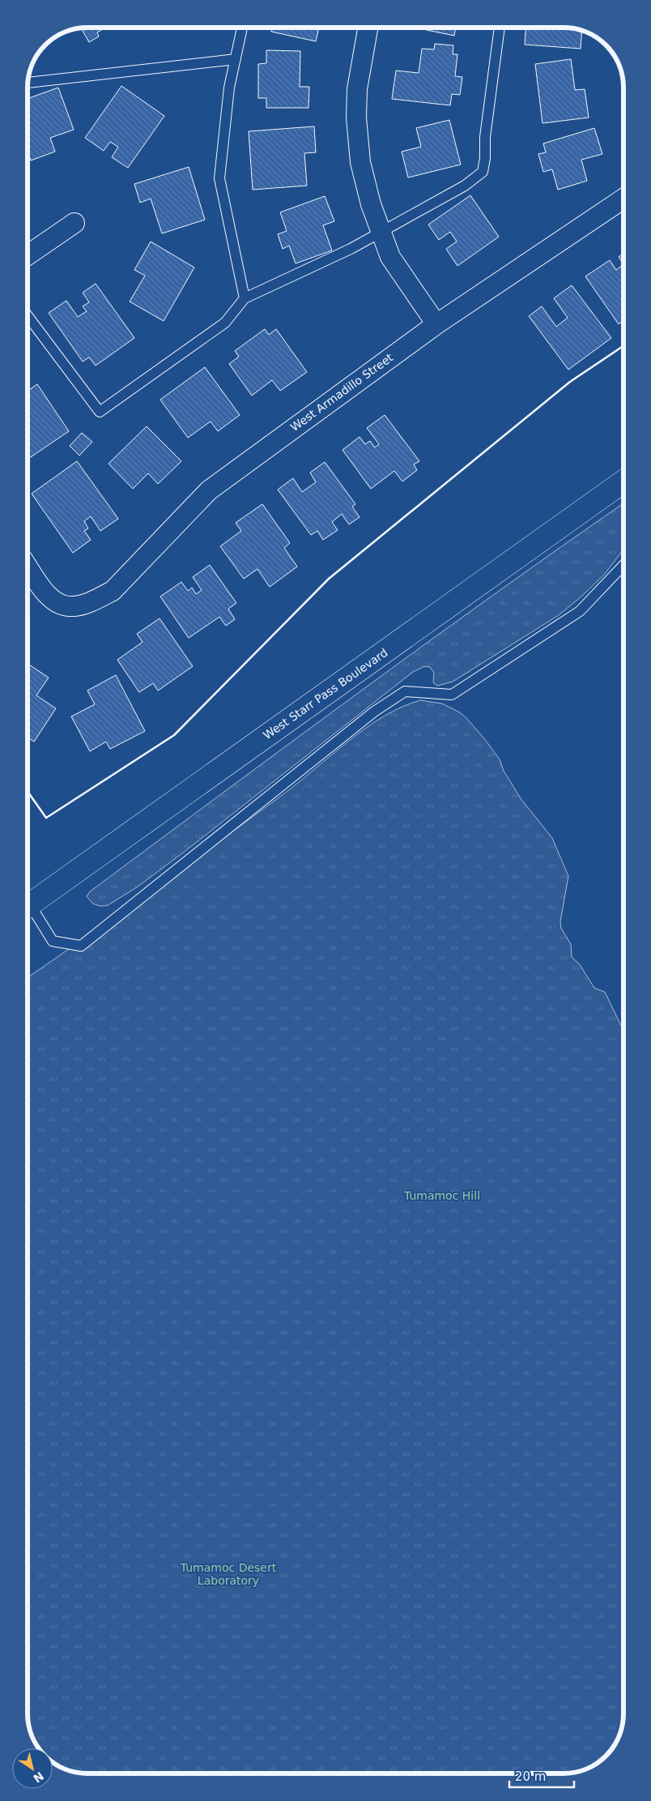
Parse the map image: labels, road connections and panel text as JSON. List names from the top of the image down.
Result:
{
  "streets": {
    "main road": ["West Starr Pass Boulevard"],
    "street": ["West Armadillo Street"]
  },
  "parks": ["Tumamoc Hill", "Tumamoc Desert Laboratory"],
  "scale_bar": "20 m",
  "north": "bottom right"
}
